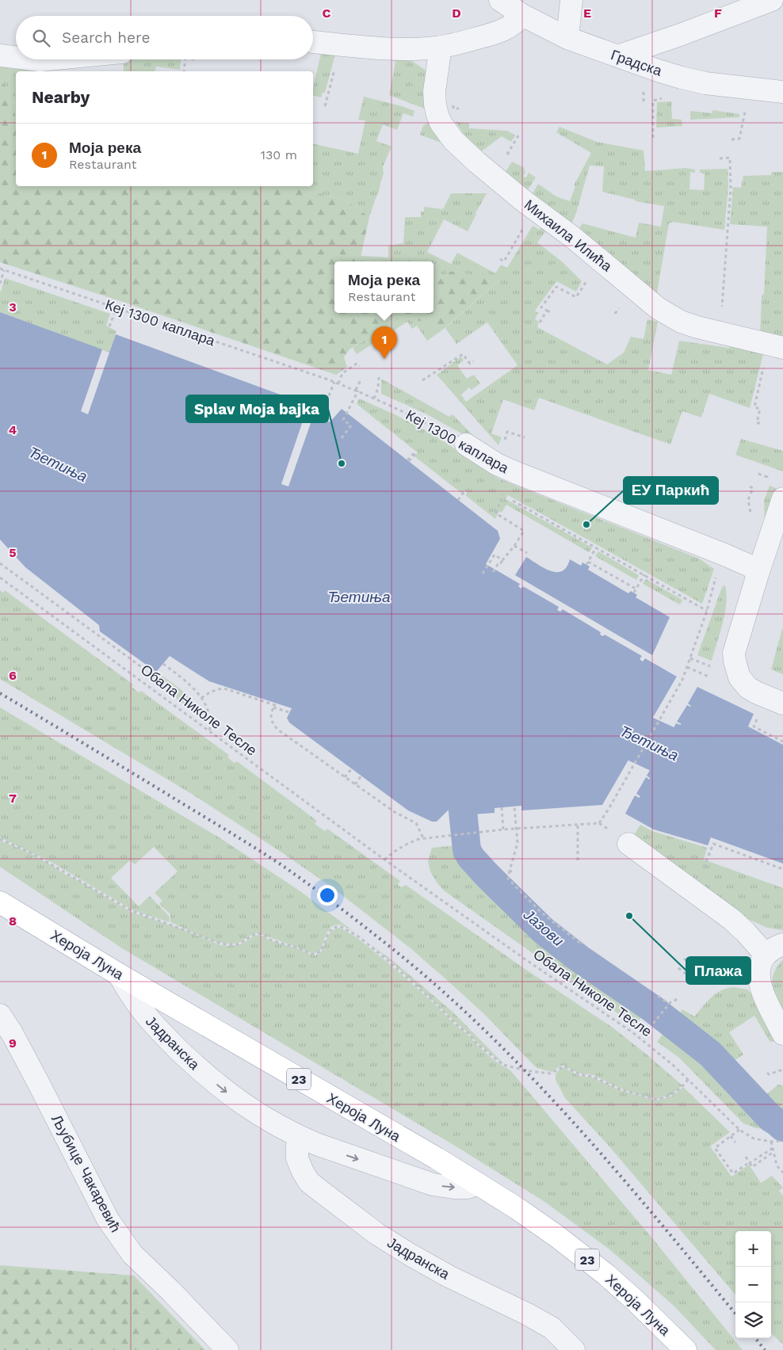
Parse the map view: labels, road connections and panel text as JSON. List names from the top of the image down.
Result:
{
  "streets": {
    "main road": ["Хероја Луна", "23"],
    "street": [
      "Градска",
      "Михаила Илића",
      "Кеј 1300 каплара",
      "Јадранска",
      "Љубице Чакаревић"
    ],
    "path": ["Обала Николе Тесле"]
  },
  "crossings": [
    ["Хероја Луна", "Јадранска"]
  ],
  "water": ["Ђетиња", "Јазови"],
  "places": ["Splav Moja bajka", "ЕУ Паркић", "Плажа"],
  "page": {
    "search": "Search here",
    "heading": "Nearby",
    "list": [
      {
        "mark": "1",
        "name": "Моја река",
        "note": "Restaurant",
        "value": "130 m"
      }
    ],
    "popup": ["Моја река", "Restaurant"],
    "pins": "1",
    "map_buttons": ["+", "−"]
  },
  "grid": {
    "columns": [
      "C",
      "D",
      "E",
      "F"
    ],
    "rows": [
      "3",
      "4",
      "5",
      "6",
      "7",
      "8",
      "9"
    ]
  }
}
